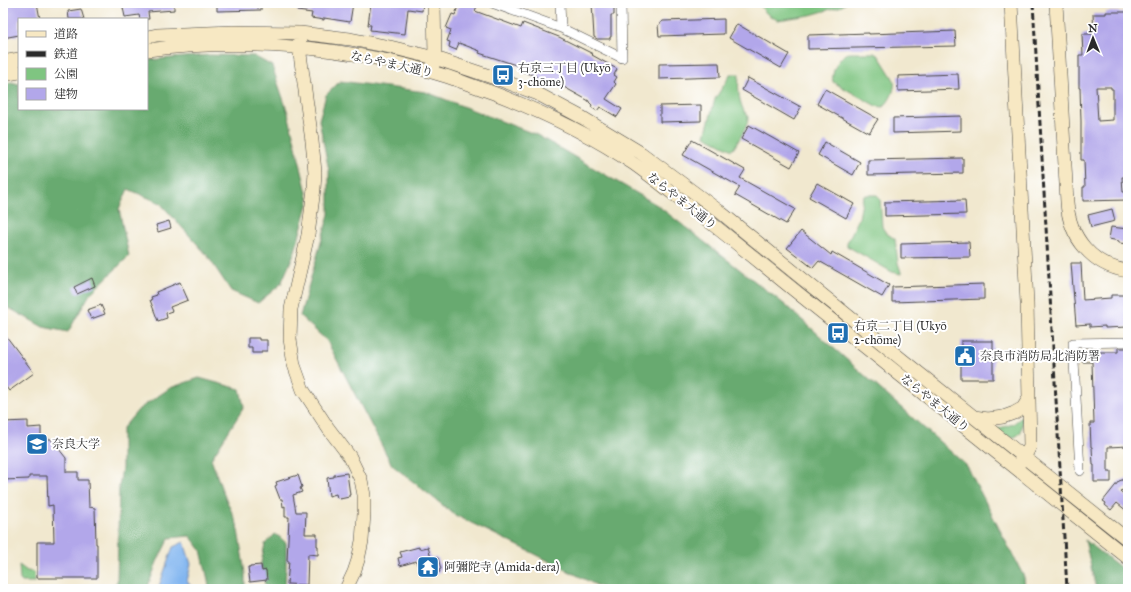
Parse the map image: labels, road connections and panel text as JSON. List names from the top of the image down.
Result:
{
  "streets": {
    "street": ["ならやま大通り"]
  },
  "places": {
    "bus stop": ["右京三丁目 (Ukyō 3-chōme)", "右京二丁目 (Ukyō 2-chōme)"],
    "public building": ["奈良市消防局北消防署"],
    "school or university": ["奈良大学"],
    "temple": ["阿彌陀寺 (Amida-dera)"]
  },
  "legend": [
    "道路",
    "鉄道",
    "公園",
    "建物"
  ],
  "north": "top"
}
